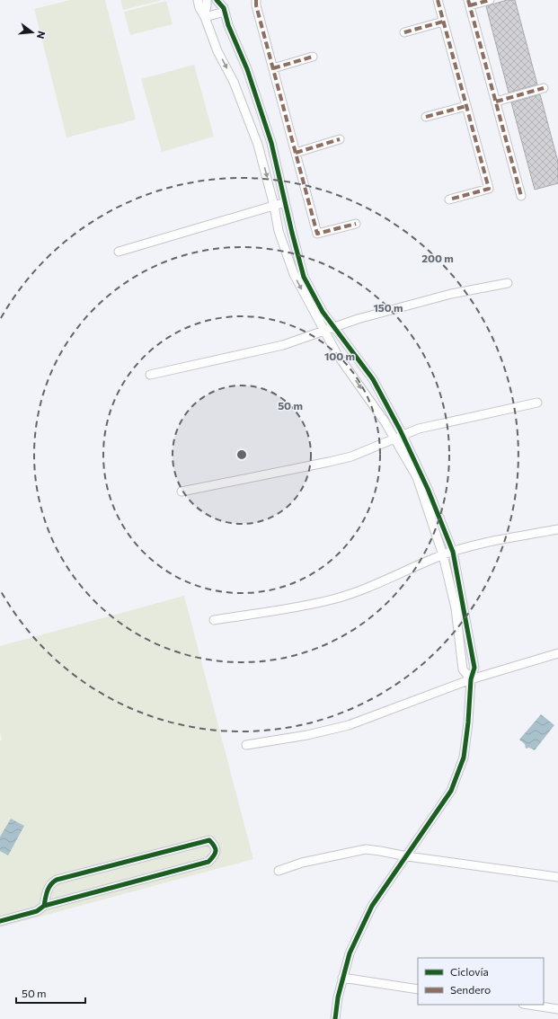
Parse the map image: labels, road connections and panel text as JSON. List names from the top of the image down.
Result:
{
  "legend": ["Ciclovía", "Sendero"],
  "scale_bar": "50 m",
  "north": "right",
  "rings": [
    "200 m",
    "150 m",
    "100 m",
    "50 m"
  ]
}
